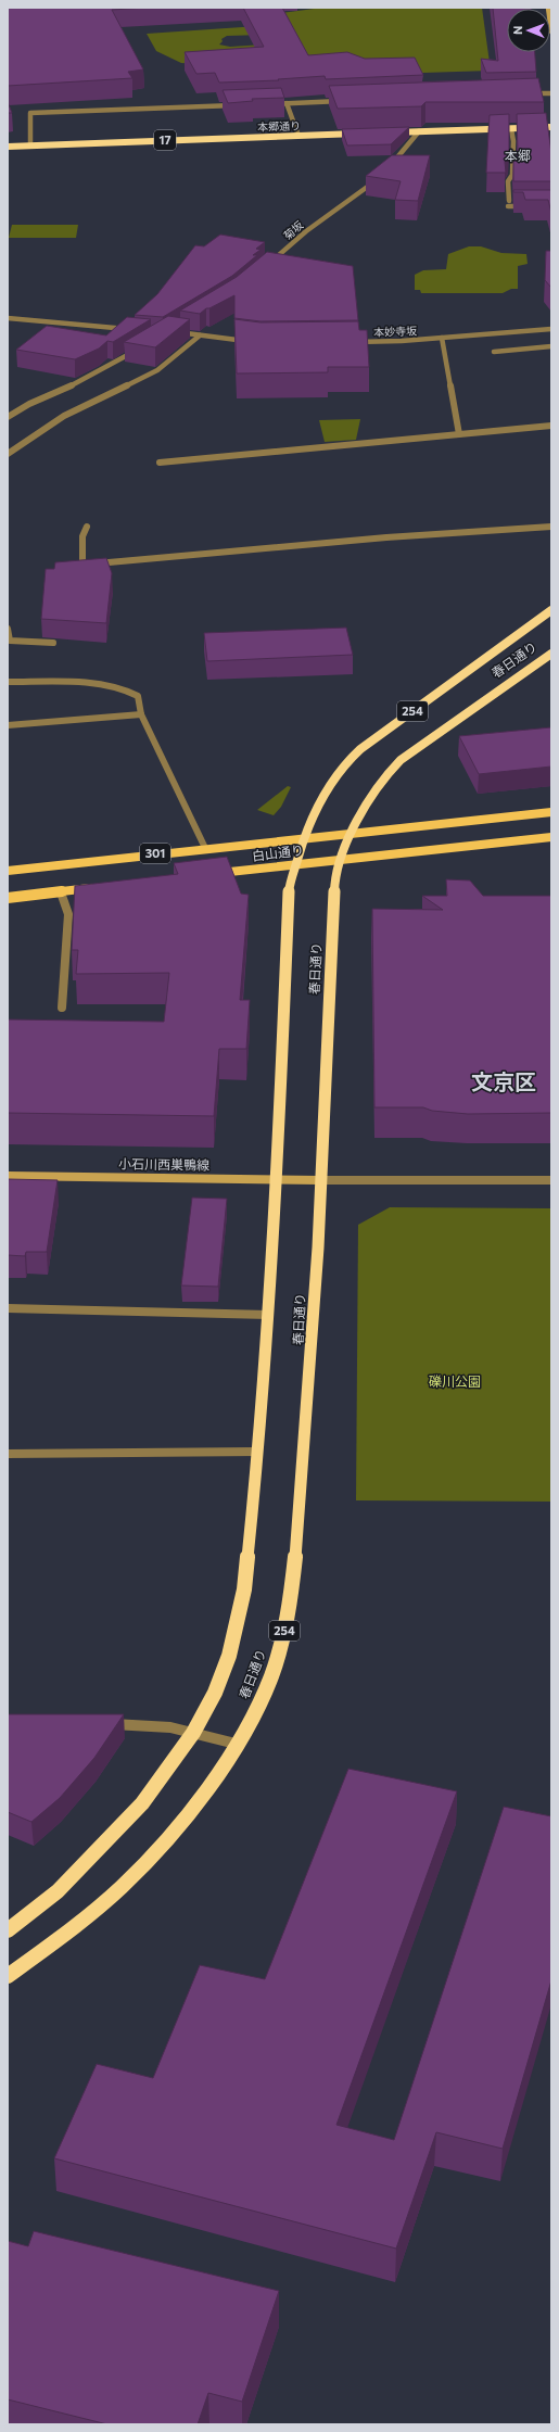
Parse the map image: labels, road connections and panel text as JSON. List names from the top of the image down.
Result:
{
  "streets": {
    "highway": [
      "本郷通り",
      "17",
      "春日通り",
      "254"
    ],
    "main road": ["301", "白山通り", "小石川西巣鴨線"],
    "street": ["菊坂", "本妙寺坂"]
  },
  "crossings": [
    ["春日通り", "白山通り"],
    ["春日通り", "小石川西巣鴨線"]
  ],
  "districts": ["本郷", "文京区"],
  "parks": ["礫川公園"],
  "north": "left"
}
